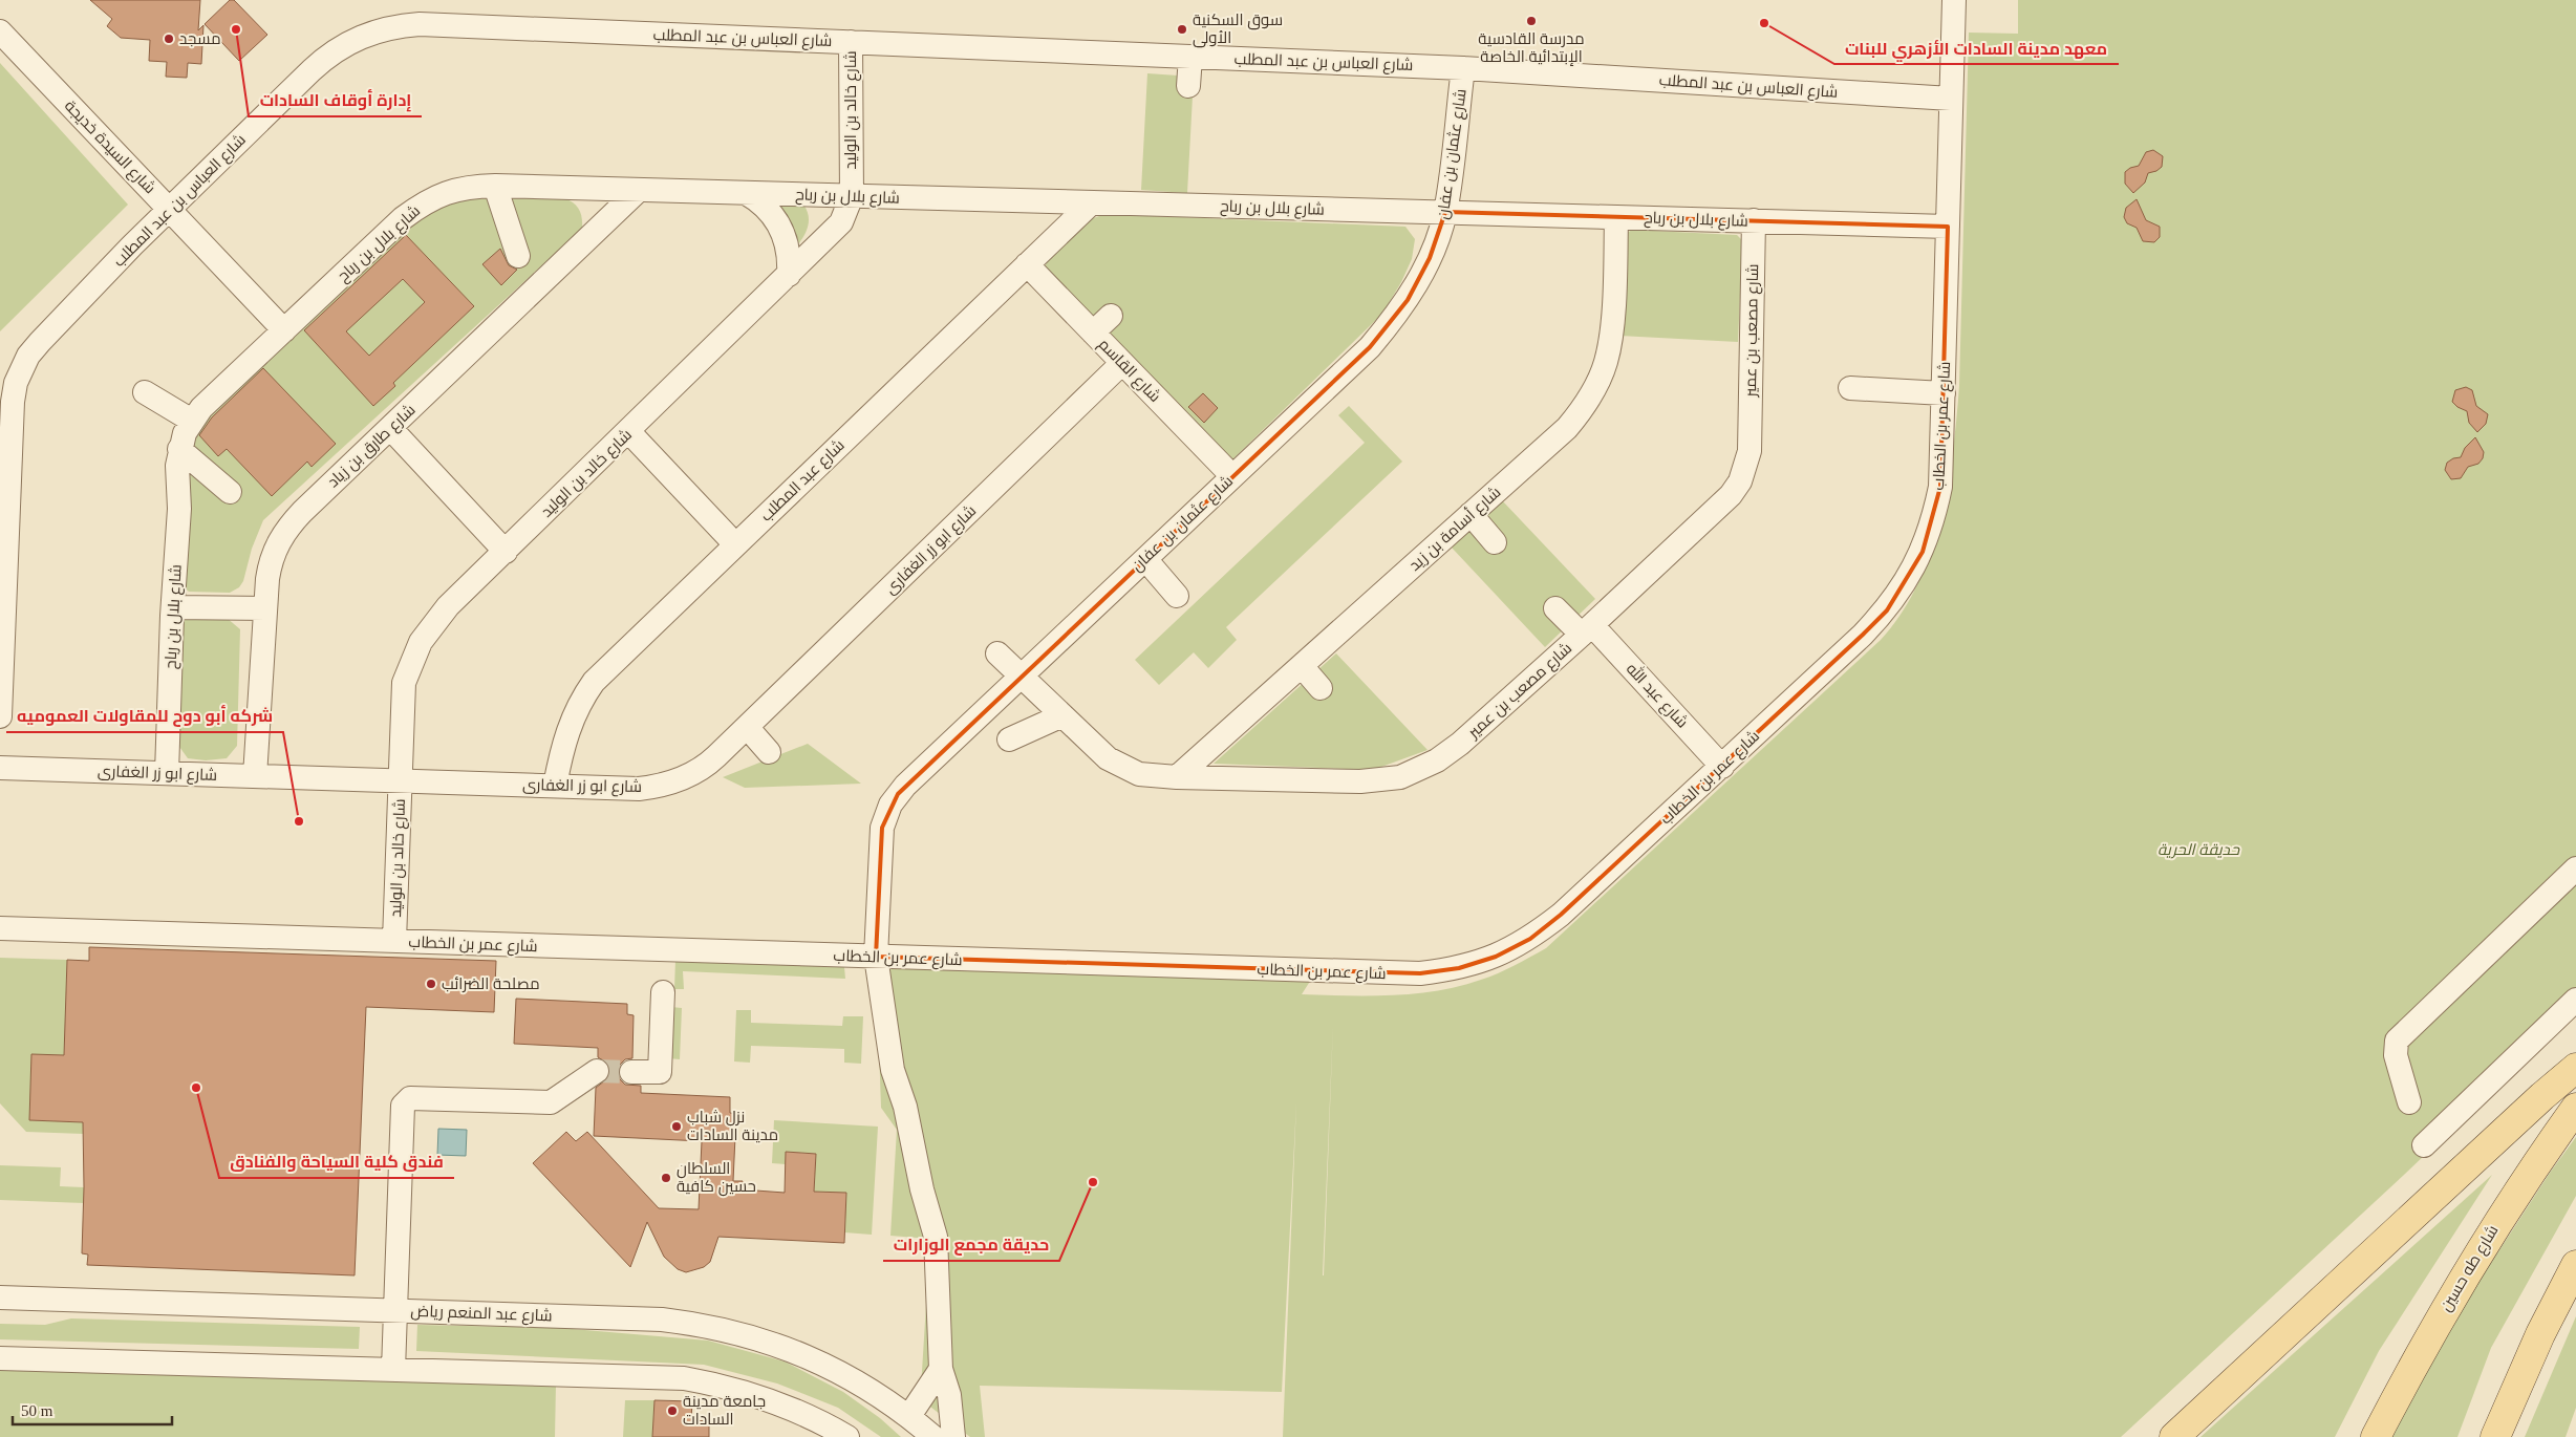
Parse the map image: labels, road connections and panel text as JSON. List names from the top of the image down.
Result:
{
  "streets": {
    "main road": ["شارع طه حسين"],
    "street": [
      "شارع العباس بن عبد المطلب",
      "شارع خالد بن الوليد",
      "شارع السيدة خديجة",
      "شارع عثمان بن عفان",
      "شارع بلال بن رباح",
      "شارع مصعب بن عمير",
      "شارع القاسم",
      "شارع عمر بن الخطاب",
      "شارع طارق بن زياد",
      "شارع عبد المطلب",
      "شارع أسامة بن زيد",
      "شارع ابو زر الغفارى",
      "شارع عبد الله",
      "شارع عبد المنعم رياض"
    ]
  },
  "crossings": [
    ["شارع العباس بن عبد المطلب", "شارع خالد بن الوليد"],
    ["شارع العباس بن عبد المطلب", "شارع السيدة خديجة"],
    ["شارع العباس بن عبد المطلب", "شارع عثمان بن عفان"],
    ["شارع العباس بن عبد المطلب", "شارع عمر بن الخطاب"],
    ["شارع خالد بن الوليد", "شارع بلال بن رباح"],
    ["شارع خالد بن الوليد", "شارع عمر بن الخطاب"],
    ["شارع خالد بن الوليد", "شارع ابو زر الغفارى"],
    ["شارع السيدة خديجة", "شارع بلال بن رباح"],
    ["شارع عثمان بن عفان", "شارع بلال بن رباح"],
    ["شارع عثمان بن عفان", "شارع مصعب بن عمير"],
    ["شارع عثمان بن عفان", "شارع القاسم"],
    ["شارع عثمان بن عفان", "شارع عمر بن الخطاب"],
    ["شارع بلال بن رباح", "شارع مصعب بن عمير"],
    ["شارع بلال بن رباح", "شارع عمر بن الخطاب"],
    ["شارع بلال بن رباح", "شارع طارق بن زياد"],
    ["شارع بلال بن رباح", "شارع عبد المطلب"],
    ["شارع بلال بن رباح", "شارع أسامة بن زيد"],
    ["شارع بلال بن رباح", "شارع ابو زر الغفارى"],
    ["شارع مصعب بن عمير", "شارع أسامة بن زيد"],
    ["شارع مصعب بن عمير", "شارع عبد الله"],
    ["شارع القاسم", "شارع عبد المطلب"],
    ["شارع القاسم", "شارع ابو زر الغفارى"],
    ["شارع عمر بن الخطاب", "شارع عبد الله"],
    ["شارع طارق بن زياد", "شارع ابو زر الغفارى"],
    ["شارع عبد المطلب", "شارع ابو زر الغفارى"]
  ],
  "parks": ["حديقة الحرية"],
  "places": [
    "مدرسة القادسية الإبتدائية الخاصة",
    "معهد مدينة السادات الأزهري للبنات",
    "إدارة أوقاف السادات",
    "سوق السكنية الأولى",
    "مسجد",
    "شركه أبو دوح للمقاولات العموميه",
    "مصلحة الضرائب",
    "فندق كلية السياحة والفنادق",
    "نزل شباب مدينة السادات",
    "السلطان حسين كافية",
    "حديقة مجمع الوزارات",
    "جامعة مدينة السادات"
  ],
  "scale_bar": "50 m"
}
